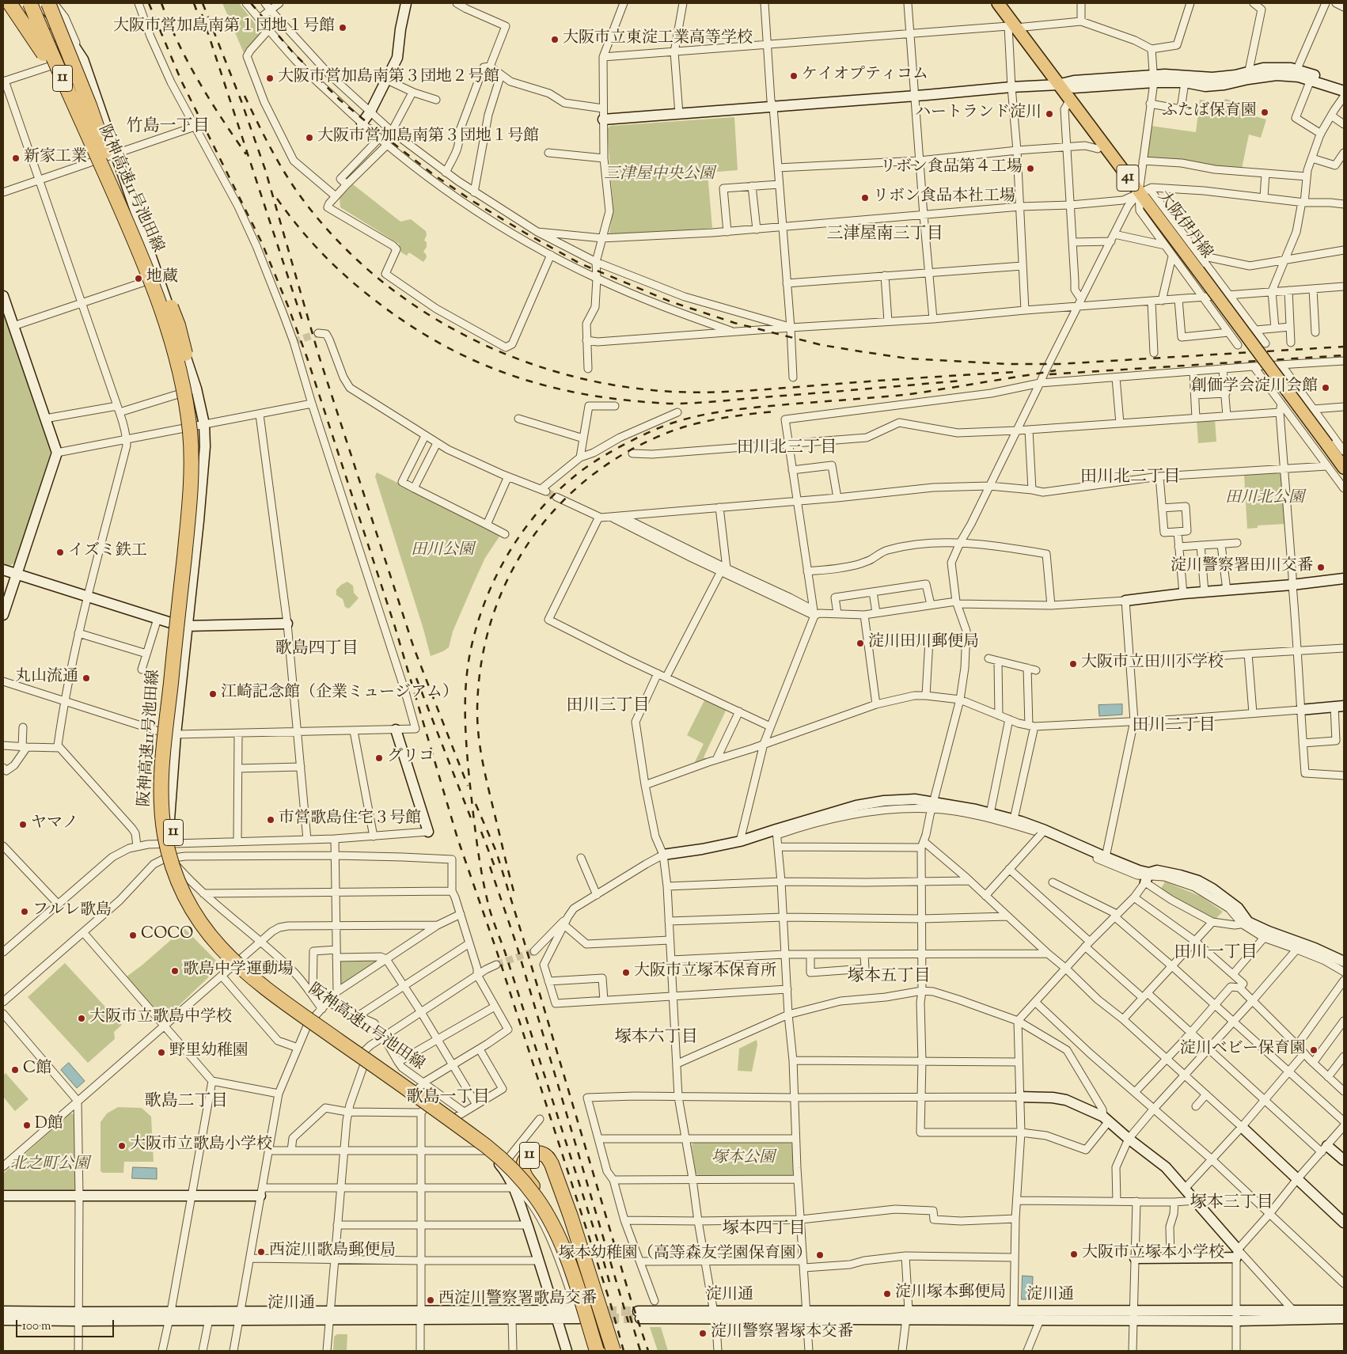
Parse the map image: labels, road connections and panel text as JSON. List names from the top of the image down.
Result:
{
  "streets": {
    "highway": ["11", "阪神高速11号池田線"],
    "main road": ["41", "大阪伊丹線"],
    "street": ["淀川通"]
  },
  "crossings": [
    ["11", "阪神高速11号池田線"]
  ],
  "districts": [
    "竹島一丁目",
    "三津屋南三丁目",
    "田川北三丁目",
    "田川北二丁目",
    "歌島四丁目",
    "田川三丁目",
    "田川二丁目",
    "田川一丁目",
    "塚本五丁目",
    "塚本六丁目",
    "歌島一丁目",
    "歌島二丁目",
    "塚本三丁目",
    "塚本四丁目"
  ],
  "parks": [
    "三津屋中央公園",
    "田川北公園",
    "田川公園",
    "塚本公園",
    "北之町公園"
  ],
  "places": [
    "大阪市営加島南第１団地１号館",
    "大阪市立東淀工業高等学校",
    "ケイオプティコム",
    "大阪市営加島南第３団地２号館",
    "ふたば保育園",
    "ハートランド淀川",
    "大阪市営加島南第３団地１号館",
    "新家工業",
    "リボン食品第４工場",
    "リボン食品本社工場",
    "地蔵",
    "創価学会淀川会館",
    "イズミ鉄工",
    "淀川警察署田川交番",
    "淀川田川郵便局",
    "大阪市立田川小学校",
    "丸山流通",
    "江崎記念館（企業ミュージアム）",
    "グリコ",
    "市営歌島住宅３号館",
    "ヤマノ",
    "フルレ歌島",
    "COCO",
    "歌島中学運動場",
    "大阪市立塚本保育所",
    "大阪市立歌島中学校",
    "淀川ベビー保育園",
    "野里幼稚園",
    "C館",
    "D館",
    "大阪市立歌島小学校",
    "西淀川歌島郵便局",
    "大阪市立塚本小学校",
    "塚本幼稚園（高等森友学園保育園）",
    "淀川塚本郵便局",
    "西淀川警察署歌島交番",
    "淀川警察署塚本交番"
  ],
  "scale_bar": "100 m"
}
